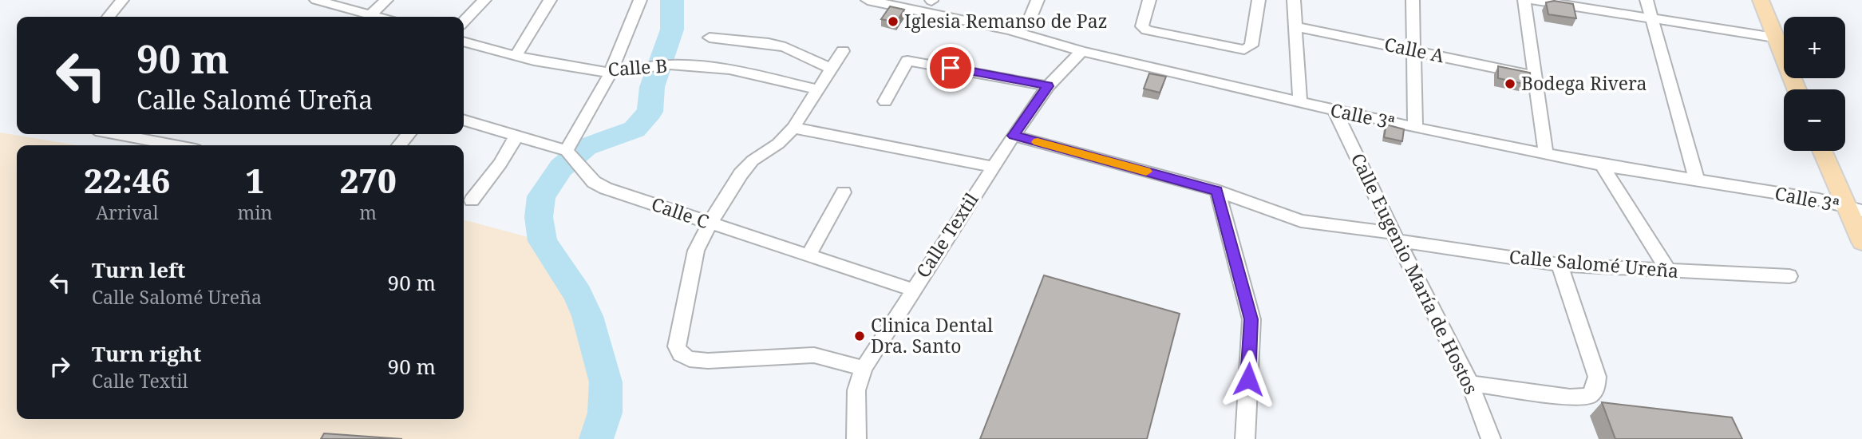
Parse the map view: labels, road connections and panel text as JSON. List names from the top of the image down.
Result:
{
  "streets": {
    "street": [
      "Calle A",
      "Calle B",
      "Calle 3ª",
      "Calle C",
      "Calle Textil",
      "Calle Salomé Ureña",
      "Calle Eugenio María de Hostos"
    ]
  },
  "crossings": [
    ["Calle 3ª", "Calle Textil"],
    ["Calle 3ª", "Calle Eugenio María de Hostos"],
    ["Calle C", "Calle Textil"],
    ["Calle Textil", "Calle Salomé Ureña"],
    ["Calle Salomé Ureña", "Calle Eugenio María de Hostos"]
  ],
  "places": ["Iglesia Remanso de Paz", "Bodega Rivera", "Clinica Dental Dra. Santo"],
  "page": {
    "map_buttons": ["+", "−"],
    "turn": ["90 m", "Calle Salomé Ureña"],
    "eta": [
      "22:46",
      "Arrival",
      "1",
      "min",
      "270",
      "m"
    ],
    "list": [
      {
        "name": "Turn left",
        "note": "Calle Salomé Ureña",
        "value": "90 m"
      },
      {
        "name": "Turn right",
        "note": "Calle Textil",
        "value": "90 m"
      }
    ]
  }
}
